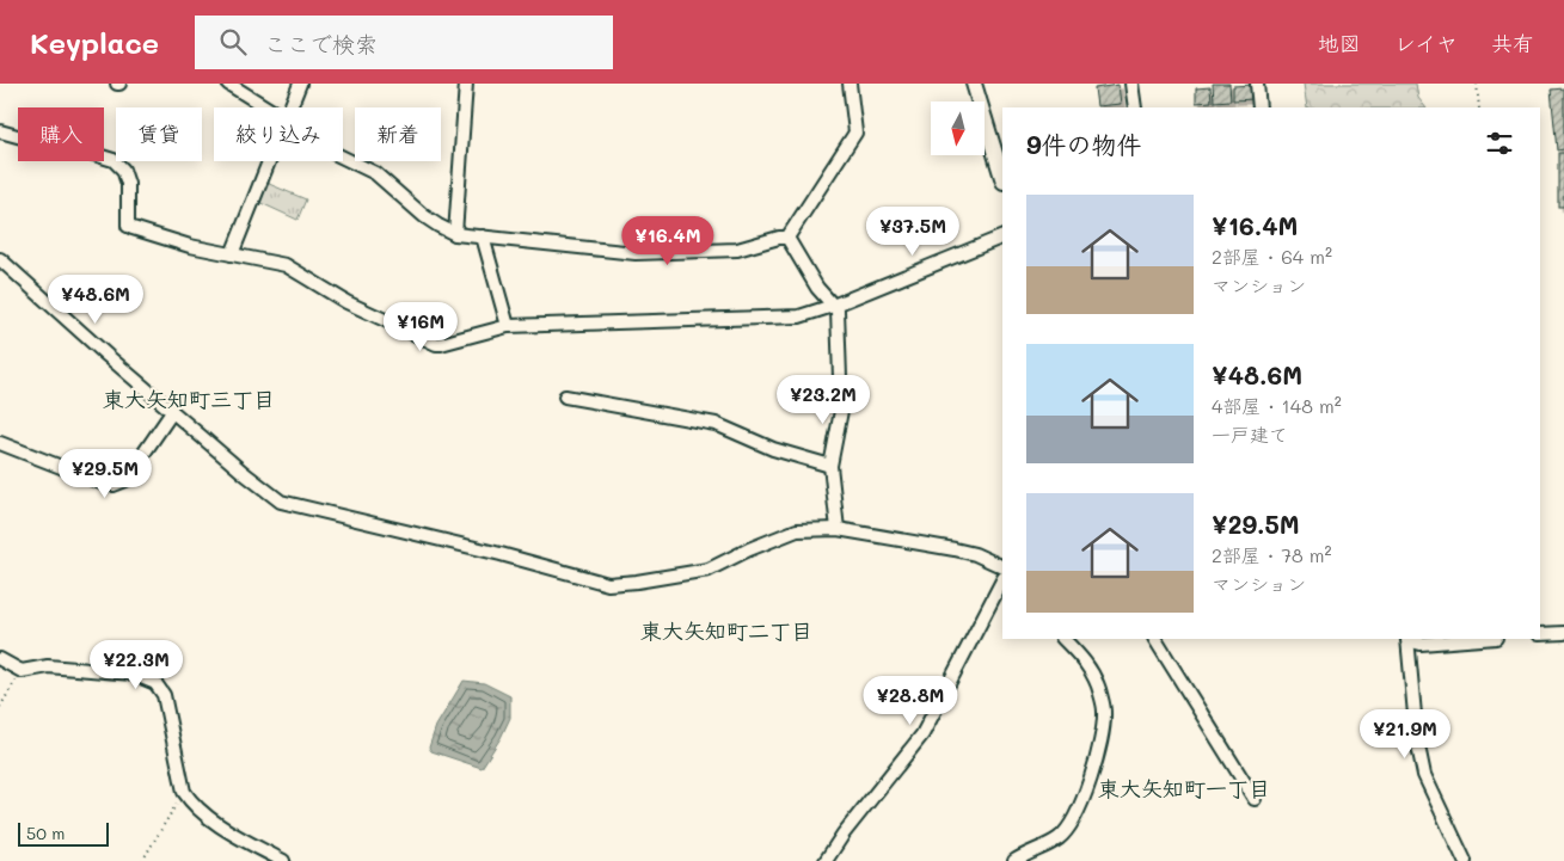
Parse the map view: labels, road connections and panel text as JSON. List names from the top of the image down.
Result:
{
  "districts": ["東大矢知町三丁目", "東大矢知町二丁目", "東大矢知町一丁目"],
  "scale_bar": "50 m",
  "north": "bottom",
  "page": {
    "header": "Keyplace",
    "search": "ここで検索",
    "nav": ["地図", "レイヤ", "共有"],
    "chip": [
      "購入",
      "賃貸",
      "絞り込み",
      "新着"
    ],
    "heading": "9件の物件",
    "list": [
      {
        "name": "¥16.4M",
        "note": "2部屋 · 64 m² · マンション"
      },
      {
        "name": "¥48.6M",
        "note": "4部屋 · 148 m² · 一戸建て"
      },
      {
        "name": "¥29.5M",
        "note": "2部屋 · 78 m² · マンション"
      }
    ],
    "price": [
      "¥37.5M",
      "¥16.4M",
      "¥48.6M",
      "¥16M",
      "¥23.2M",
      "¥29.5M",
      "¥22.3M",
      "¥28.8M",
      "¥21.9M"
    ],
    "scale": "50 m"
  }
}
